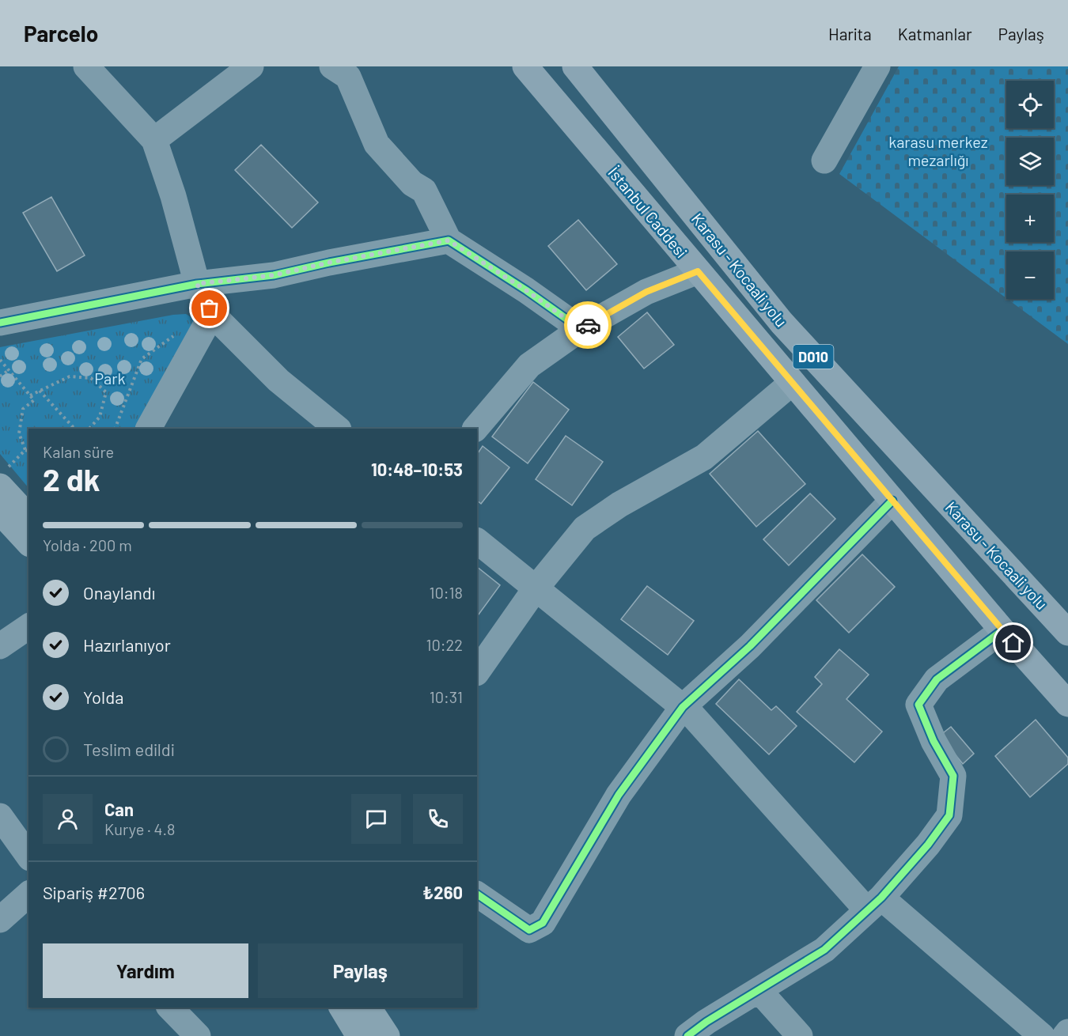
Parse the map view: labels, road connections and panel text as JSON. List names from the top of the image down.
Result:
{
  "streets": {
    "highway": ["İstanbul Caddesi", "Karasu - Kocaali yolu", "D010"]
  },
  "parks": ["karasu merkez mezarlığı", "Park"],
  "page": {
    "header": "Parcelo",
    "nav": ["Harita", "Katmanlar", "Paylaş"],
    "map_buttons": ["+", "−"],
    "heading": ["2 dk", "Kalan süre", "10:48–10:53"],
    "panel": [
      "Can",
      "Kurye · 4.8",
      "Sipariş #2706",
      "₺260"
    ],
    "bar": "Yolda · 200 m",
    "list": [
      ["Onaylandı", "10:18"],
      ["Hazırlanıyor", "10:22"],
      ["Yolda", "10:31"],
      "Teslim edildi"
    ],
    "buttons": ["Yardım", "Paylaş"]
  }
}
